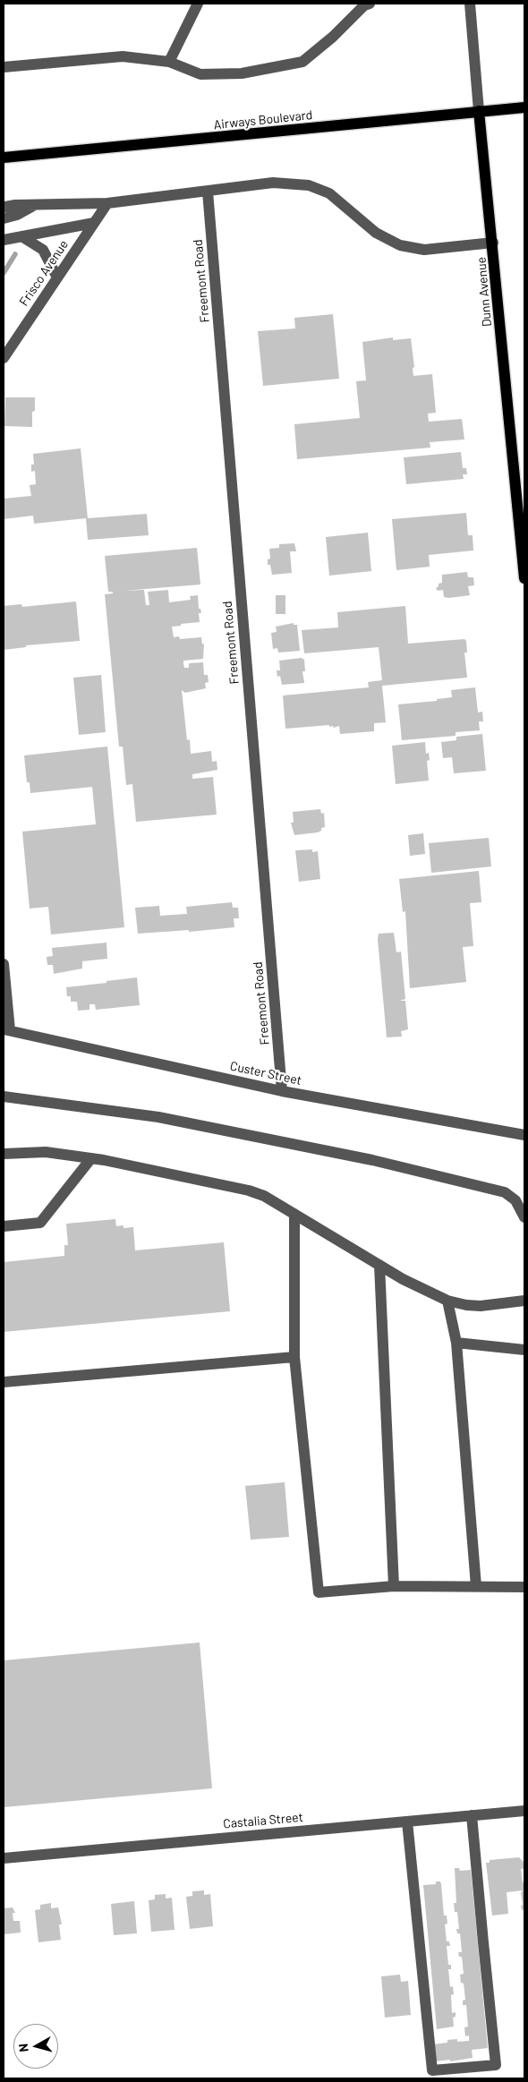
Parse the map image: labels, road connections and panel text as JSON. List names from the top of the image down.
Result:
{
  "streets": {
    "main road": ["Airways Boulevard", "Dunn Avenue"],
    "street": [
      "Frisco Avenue",
      "Freemont Road",
      "Custer Street",
      "Castalia Street"
    ]
  },
  "crossings": [
    ["Airways Boulevard", "Dunn Avenue"],
    ["Freemont Road", "Custer Street"]
  ],
  "north": "left"
}
